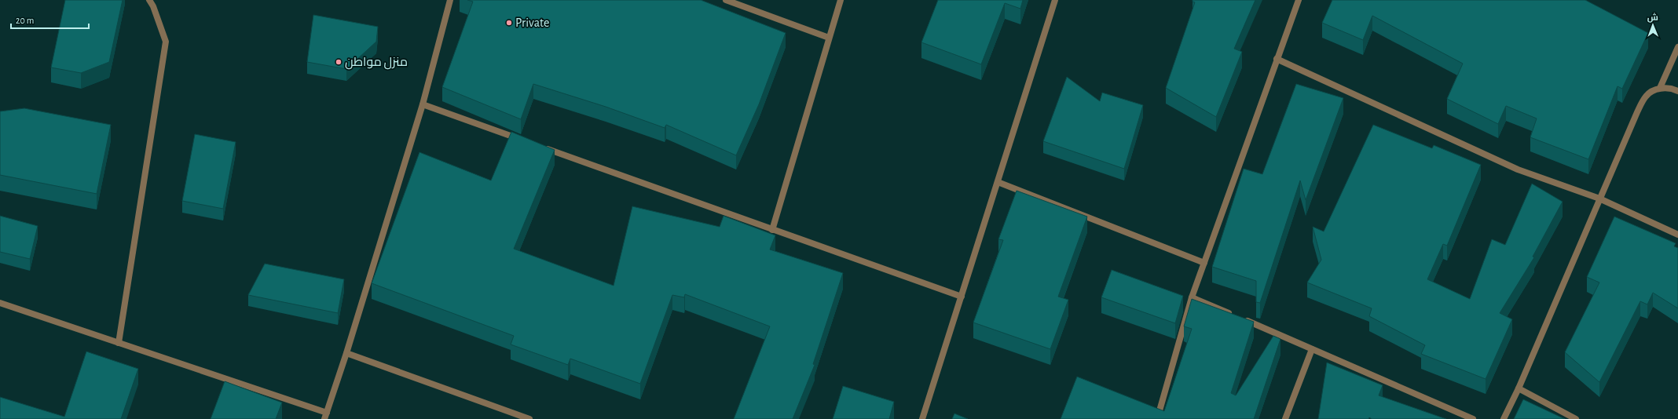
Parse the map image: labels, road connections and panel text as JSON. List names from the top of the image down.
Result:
{
  "places": ["Private", "منزل مواطن"],
  "scale_bar": "20 m",
  "north": "top"
}
